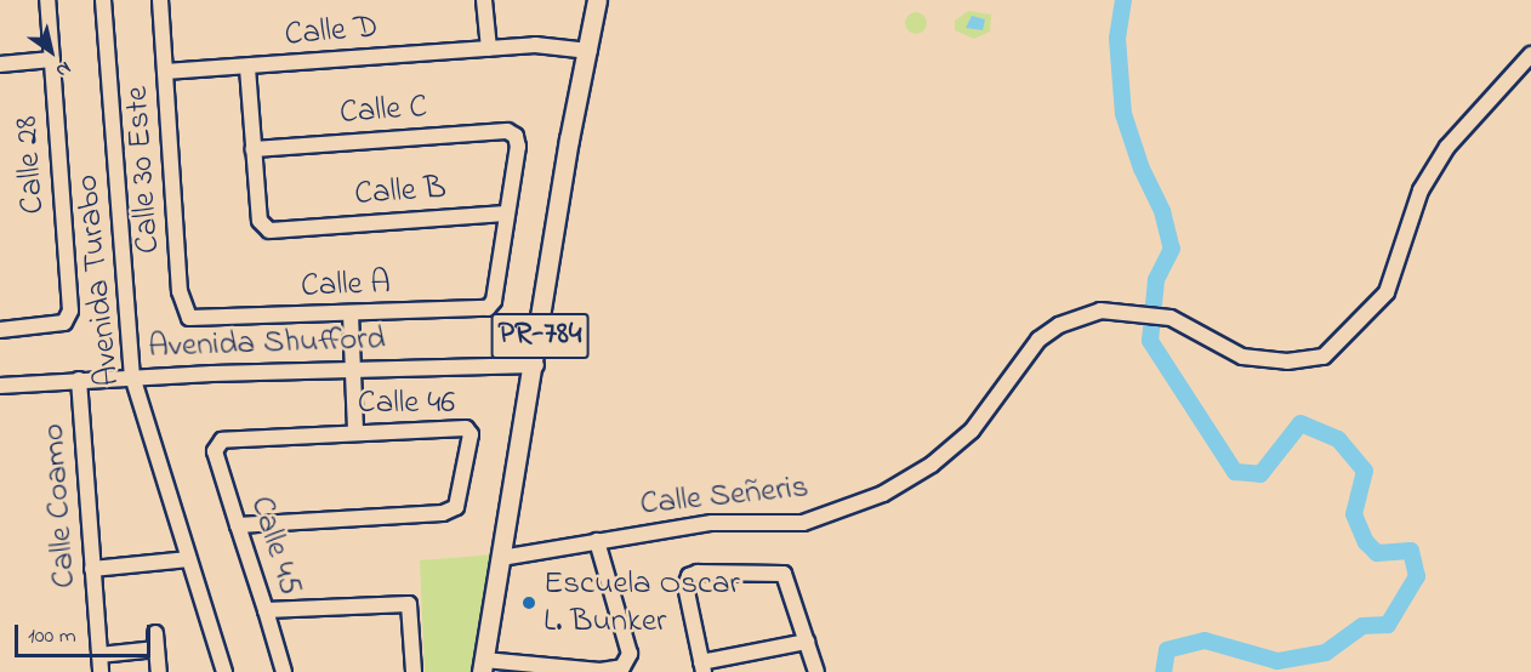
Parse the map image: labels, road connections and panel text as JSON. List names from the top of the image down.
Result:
{
  "streets": {
    "main road": ["PR-784"],
    "street": [
      "Calle D",
      "Calle C",
      "Calle 28",
      "Calle 30 Este",
      "Calle B",
      "Avenida Turabo",
      "Calle A",
      "Avenida Shufford",
      "Calle 46",
      "Calle Señeris",
      "Calle Coamo",
      "Calle 45"
    ]
  },
  "crossings": [
    ["Calle D", "Calle 30 Este"],
    ["Calle D", "Calle B"],
    ["Calle D", "PR-784"],
    ["Calle C", "Calle B"],
    ["Calle C", "Calle A"],
    ["Calle 30 Este", "Calle A"],
    ["Calle B", "Calle A"],
    ["Avenida Turabo", "Avenida Shufford"],
    ["PR-784", "Avenida Shufford"],
    ["PR-784", "Calle Señeris"],
    ["Avenida Shufford", "Calle Coamo"],
    ["Calle 46", "Calle 45"]
  ],
  "places": ["Escuela Oscar L. Bunker"],
  "scale_bar": "100 m",
  "north": "bottom right"
}
